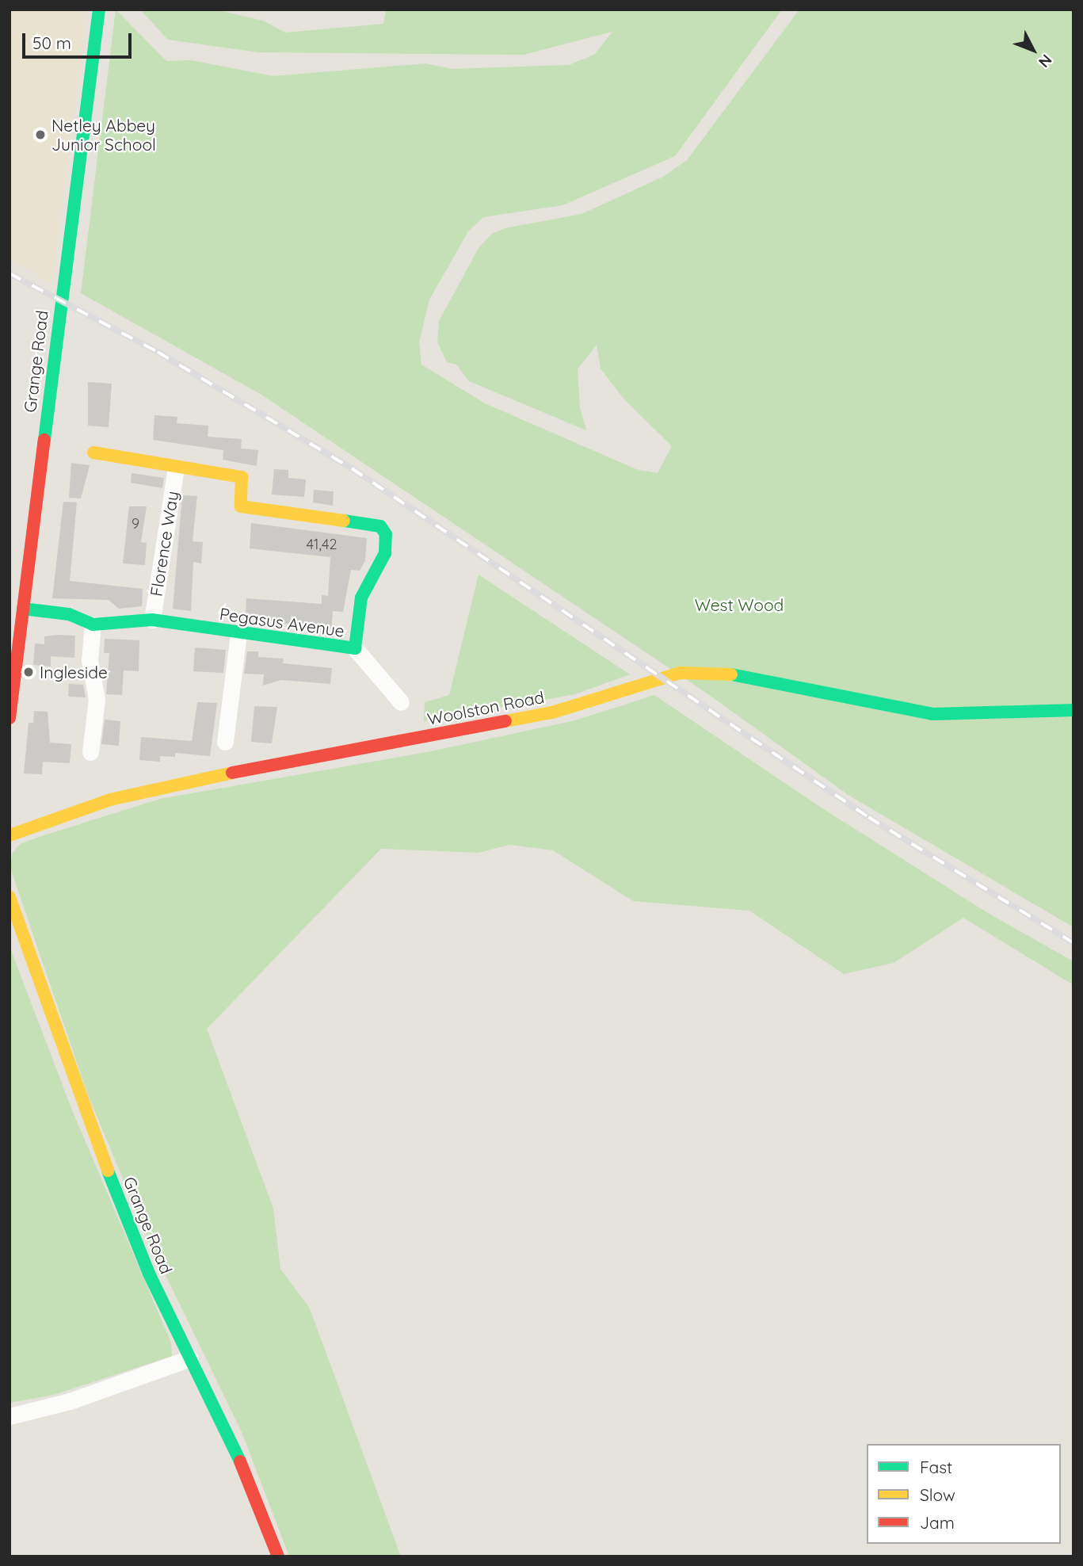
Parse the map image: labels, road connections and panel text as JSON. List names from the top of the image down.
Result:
{
  "streets": {
    "street": [
      "Grange Road",
      "Florence Way",
      "Pegasus Avenue",
      "Woolston Road"
    ]
  },
  "crossings": [
    ["Grange Road", "Pegasus Avenue"],
    ["Florence Way", "Pegasus Avenue"]
  ],
  "parks": ["West Wood"],
  "places": ["Netley Abbey Junior School", "Ingleside"],
  "house_numbers": ["9", "41,42"],
  "legend": ["Fast", "Slow", "Jam"],
  "scale_bar": "50 m",
  "north": "bottom right"
}
